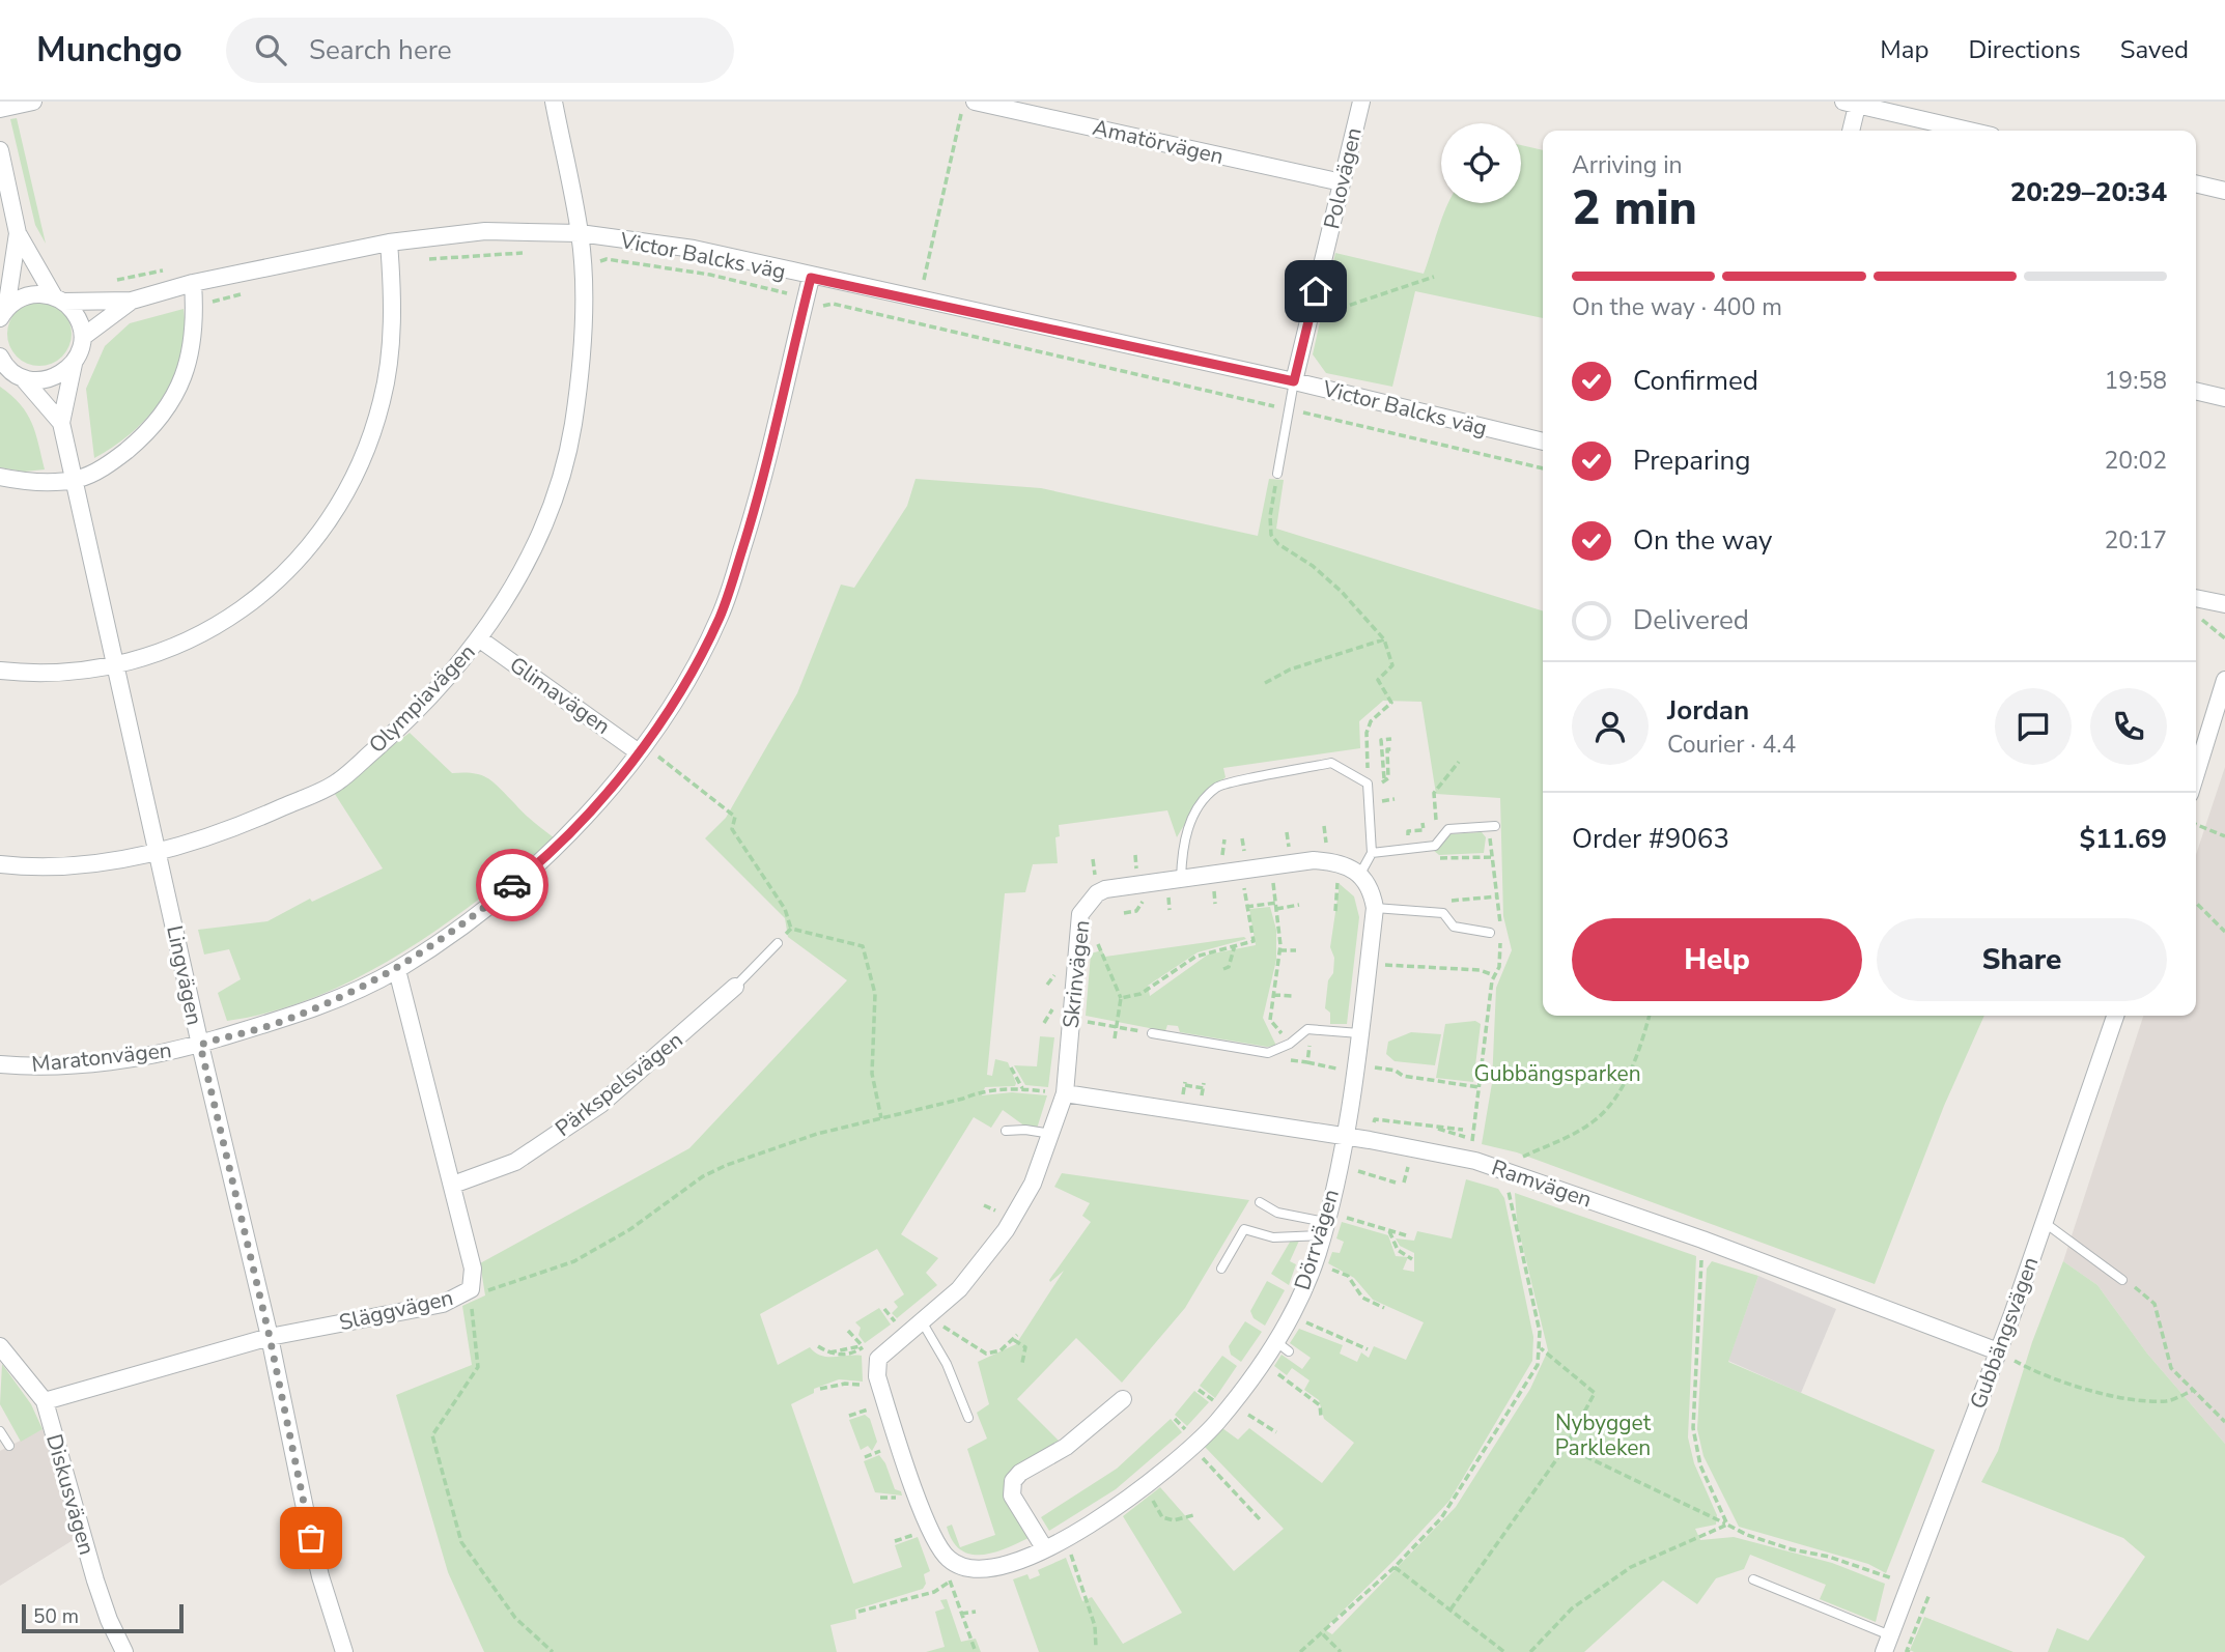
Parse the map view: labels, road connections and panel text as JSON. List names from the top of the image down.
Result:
{
  "streets": {
    "street": [
      "Amatörvägen",
      "Polovägen",
      "Victor Balcks väg",
      "Glimavägen",
      "Olympiavägen",
      "Skrinvägen",
      "Lingvägen",
      "Maratonvägen",
      "Pärkspelsvägen",
      "Ramvägen",
      "Dörrvägen",
      "Släggvägen",
      "Gubbängsvägen",
      "Diskusvägen"
    ]
  },
  "crossings": [
    ["Amatörvägen", "Polovägen"],
    ["Polovägen", "Victor Balcks väg"],
    ["Victor Balcks väg", "Olympiavägen"],
    ["Victor Balcks väg", "Lingvägen"],
    ["Victor Balcks väg", "Maratonvägen"],
    ["Glimavägen", "Olympiavägen"],
    ["Glimavägen", "Maratonvägen"],
    ["Olympiavägen", "Lingvägen"],
    ["Skrinvägen", "Ramvägen"],
    ["Skrinvägen", "Dörrvägen"],
    ["Lingvägen", "Maratonvägen"],
    ["Lingvägen", "Släggvägen"],
    ["Maratonvägen", "Släggvägen"],
    ["Pärkspelsvägen", "Släggvägen"],
    ["Ramvägen", "Dörrvägen"],
    ["Ramvägen", "Gubbängsvägen"],
    ["Släggvägen", "Diskusvägen"]
  ],
  "parks": ["Gubbängsparken", "Nybygget Parkleken"],
  "scale_bar": "50 m",
  "page": {
    "header": "Munchgo",
    "search": "Search here",
    "nav": ["Map", "Directions", "Saved"],
    "heading": ["2 min", "Arriving in", "20:29–20:34"],
    "panel": [
      "Jordan",
      "Courier · 4.4",
      "Order #9063",
      "$11.69"
    ],
    "bar": "On the way · 400 m",
    "list": [
      ["Confirmed", "19:58"],
      ["Preparing", "20:02"],
      ["On the way", "20:17"],
      "Delivered"
    ],
    "buttons": ["Help", "Share"],
    "scale": "50 m"
  }
}
